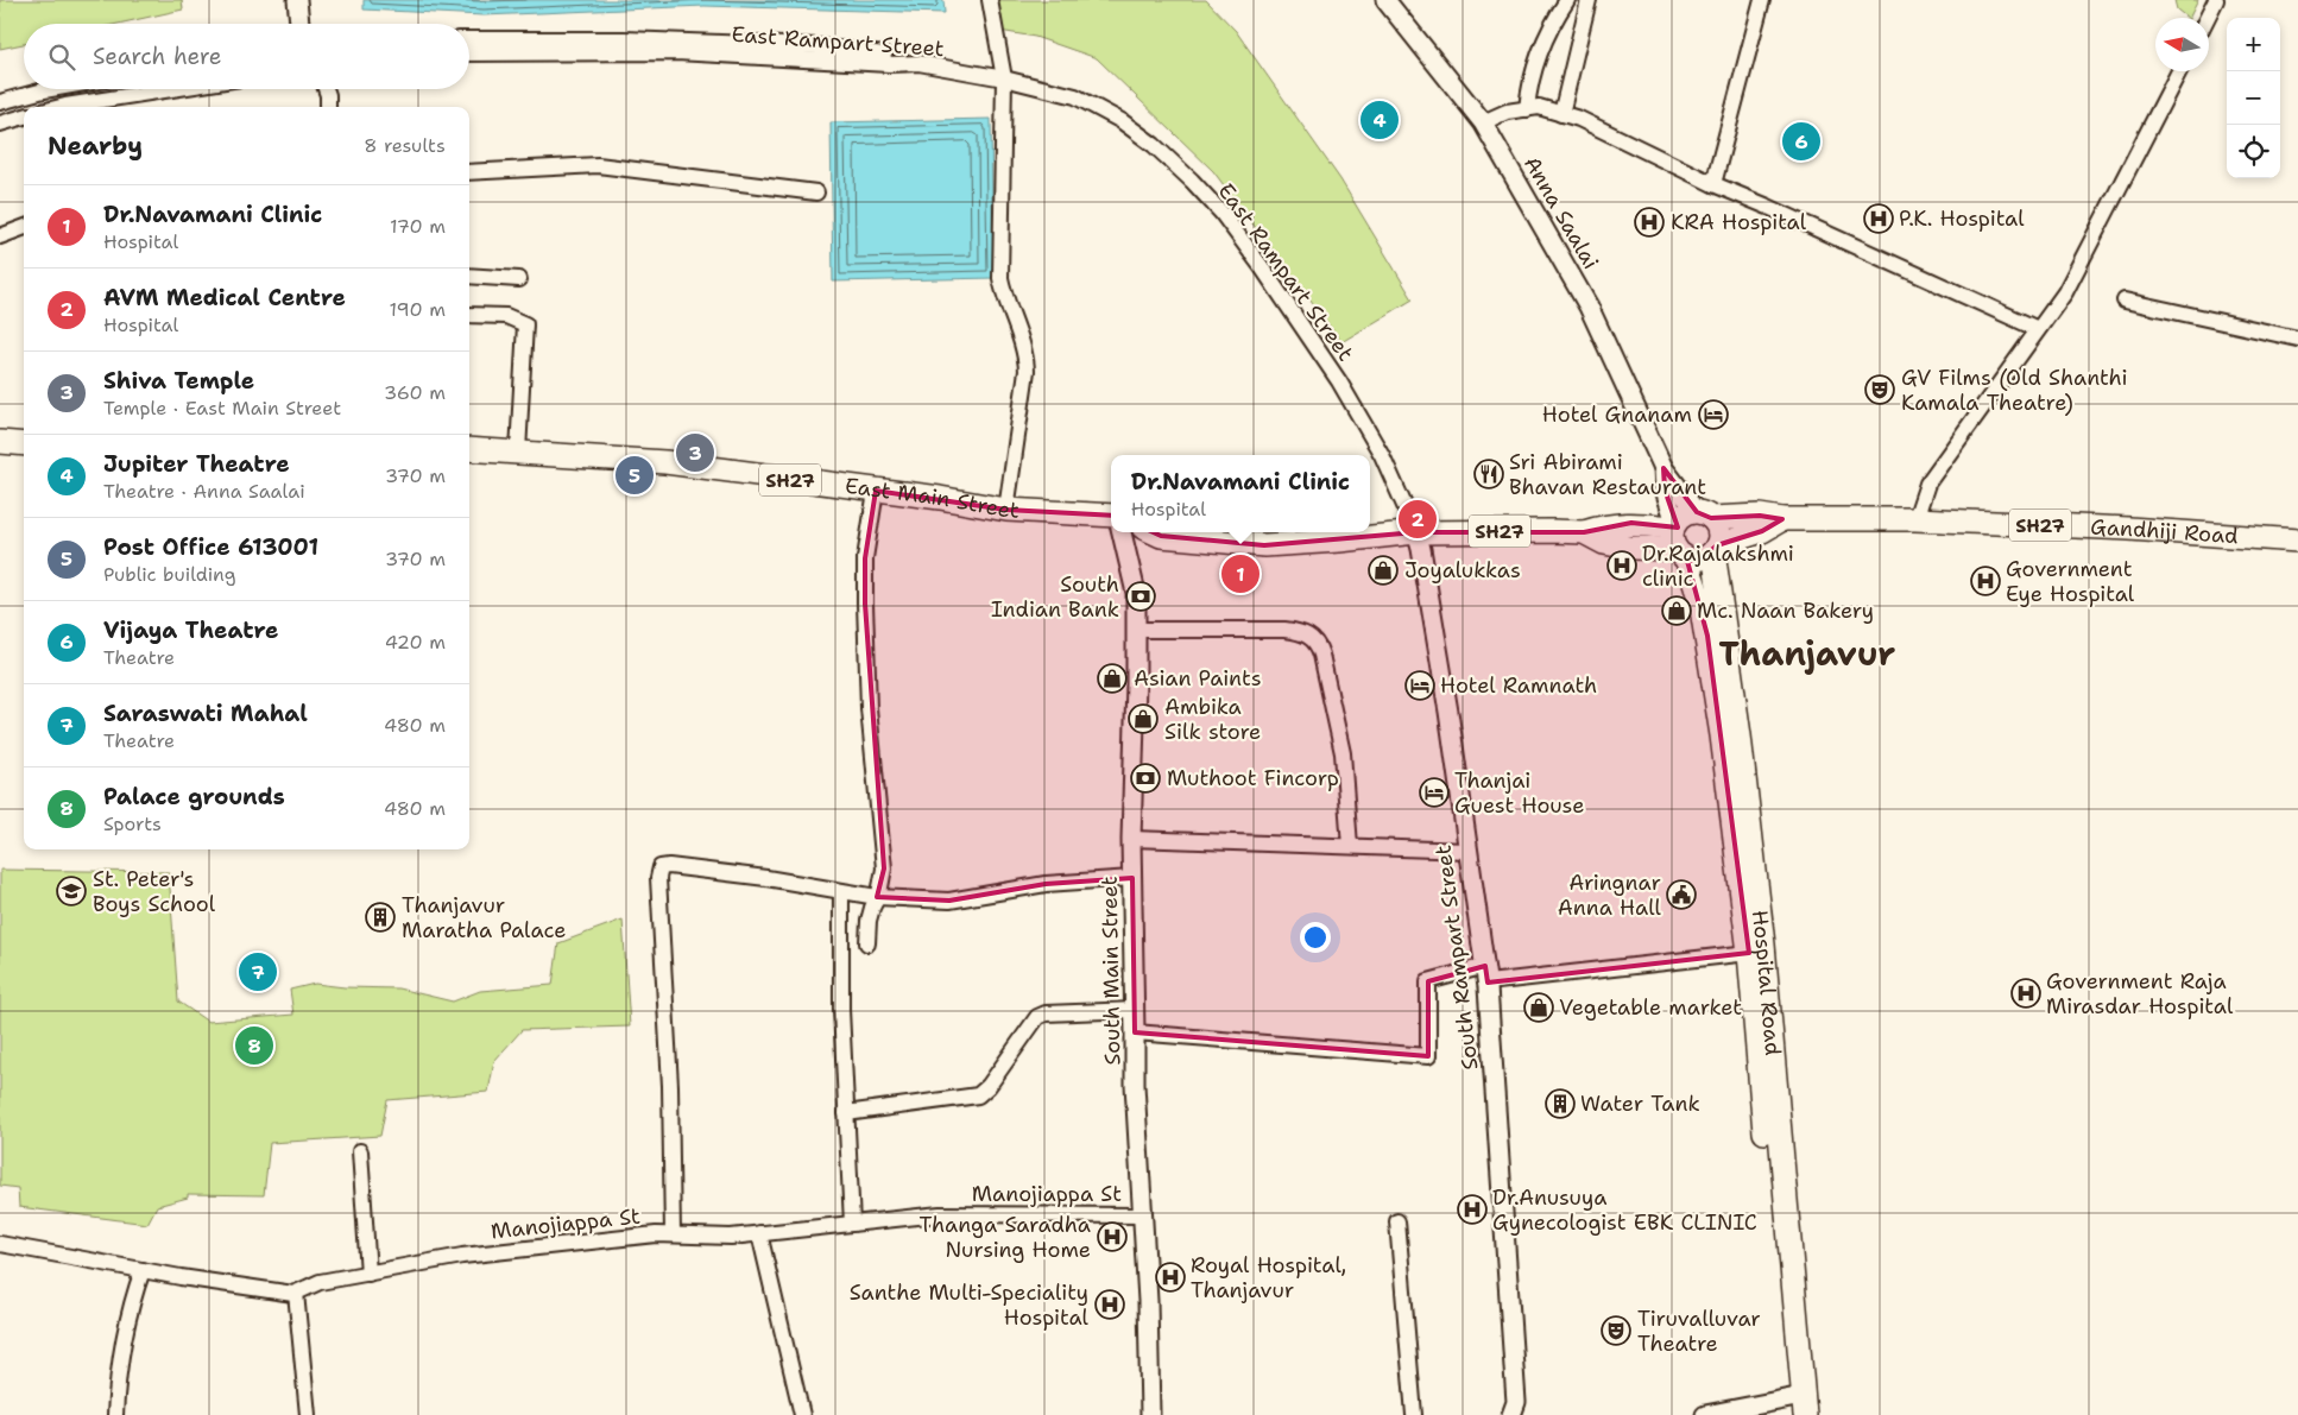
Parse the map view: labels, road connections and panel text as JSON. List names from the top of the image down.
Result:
{
  "streets": {
    "main road": [
      "SH27",
      "East Main Street",
      "Gandhiji Road",
      "Hospital Road"
    ],
    "street": [
      "East Rampart Street",
      "Anna Saalai",
      "South Rampart Street",
      "South Main Street",
      "Manojiappa St"
    ]
  },
  "crossings": [
    ["East Rampart Street", "SH27"],
    ["East Rampart Street", "South Rampart Street"],
    ["Anna Saalai", "SH27"],
    ["Anna Saalai", "Gandhiji Road"],
    ["Anna Saalai", "Hospital Road"],
    ["SH27", "Gandhiji Road"],
    ["SH27", "South Rampart Street"],
    ["SH27", "Hospital Road"],
    ["Gandhiji Road", "Hospital Road"],
    ["South Main Street", "Manojiappa St"]
  ],
  "districts": ["Thanjavur"],
  "places": {
    "hospital": [
      "P.K. Hospital",
      "KRA Hospital",
      "Dr.Rajalakshmi clinic",
      "Government Eye Hospital",
      "Government Raja Mirasdar Hospital",
      "Dr.Anusuya Gynecologist EBK CLINIC",
      "Thanga Saradha Nursing Home",
      "Royal Hospital, Thanjavur",
      "Santhe Multi-Speciality Hospital"
    ],
    "theatre": ["GV Films (Old Shanthi Kamala Theatre)", "Tiruvalluvar Theatre"],
    "hotel": ["Hotel Gnanam", "Hotel Ramnath", "Thanjai Guest House"],
    "restaurant": ["Sri Abirami Bhavan Restaurant"],
    "shop": [
      "Joyalukkas",
      "Mc. Naan Bakery",
      "Asian Paints",
      "Ambika Silk store",
      "Vegetable market"
    ],
    "bank": ["South Indian Bank", "Muthoot Fincorp"],
    "school or university": ["St. Peter's Boys School"],
    "public building": ["Aringnar Anna Hall"],
    "building": ["Thanjavur Maratha Palace", "Water Tank"]
  },
  "north": "left",
  "page": {
    "map_buttons": ["+", "−"],
    "search": "Search here",
    "pins": [
      "4",
      "6",
      "3",
      "5",
      "2",
      "1",
      "7",
      "8"
    ],
    "heading": ["Nearby", "8 results"],
    "list": [
      {
        "mark": "1",
        "name": "Dr.Navamani Clinic",
        "note": "Hospital",
        "value": "170 m"
      },
      {
        "mark": "2",
        "name": "AVM Medical Centre",
        "note": "Hospital",
        "value": "190 m"
      },
      {
        "mark": "3",
        "name": "Shiva Temple",
        "note": "Temple · East Main Street",
        "value": "360 m"
      },
      {
        "mark": "4",
        "name": "Jupiter Theatre",
        "note": "Theatre · Anna Saalai",
        "value": "370 m"
      },
      {
        "mark": "5",
        "name": "Post Office 613001",
        "note": "Public building",
        "value": "370 m"
      },
      {
        "mark": "6",
        "name": "Vijaya Theatre",
        "note": "Theatre",
        "value": "420 m"
      },
      {
        "mark": "7",
        "name": "Saraswati Mahal",
        "note": "Theatre",
        "value": "480 m"
      },
      {
        "mark": "8",
        "name": "Palace grounds",
        "note": "Sports",
        "value": "480 m"
      }
    ],
    "popup": ["Dr.Navamani Clinic", "Hospital"]
  }
}
